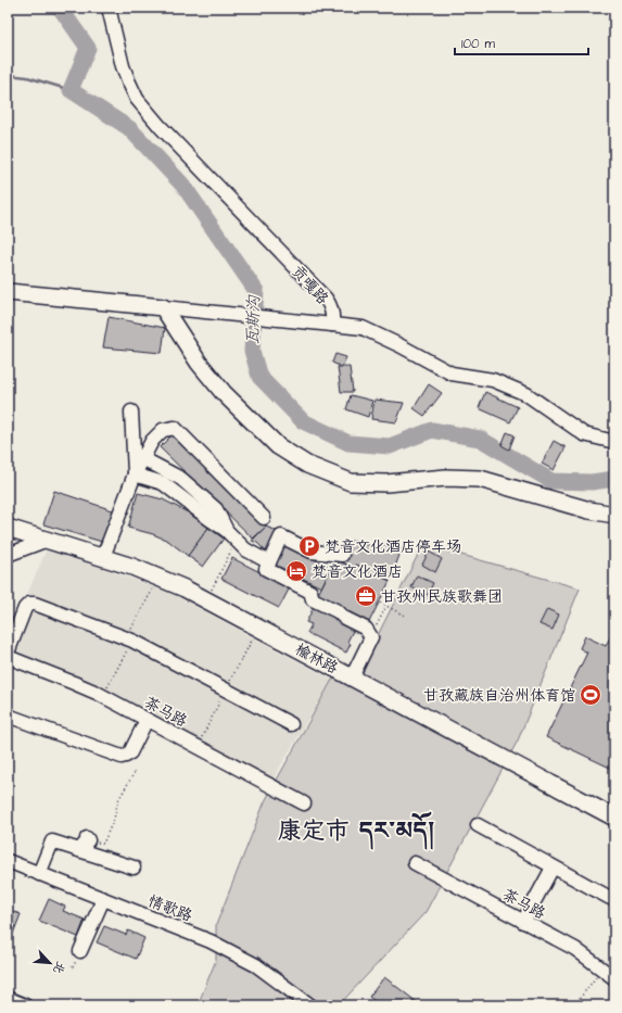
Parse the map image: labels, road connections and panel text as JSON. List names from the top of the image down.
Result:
{
  "streets": {
    "main road": ["贡嘎路", "榆林路"],
    "street": ["茶马路", "情歌路"]
  },
  "districts": ["康定市 དར་མདོ།"],
  "water": ["瓦斯沟"],
  "places": {
    "parking": ["梵音文化酒店停车场"],
    "hotel": ["梵音文化酒店"],
    "office": ["甘孜州民族歌舞团"],
    "sports": ["甘孜藏族自治州体育馆"]
  },
  "scale_bar": "100 m",
  "north": "bottom right"
}
